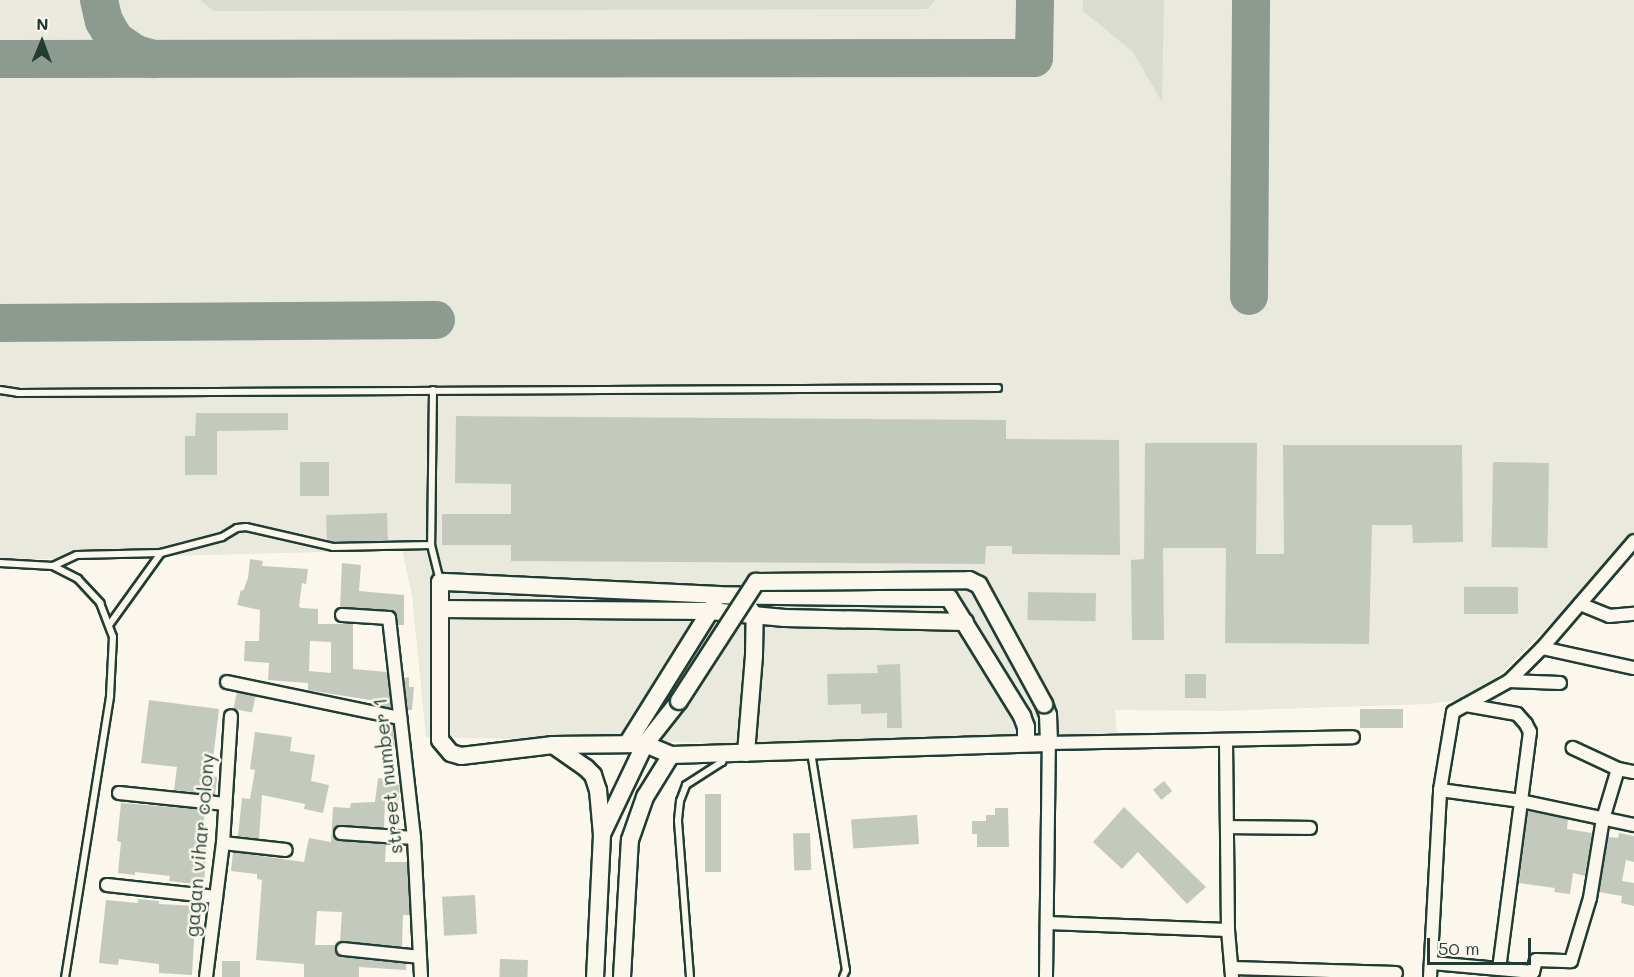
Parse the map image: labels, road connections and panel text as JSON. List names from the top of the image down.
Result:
{
  "streets": {
    "street": ["street number 1", "gagan vihar colony"]
  },
  "scale_bar": "50 m",
  "north": "top"
}
